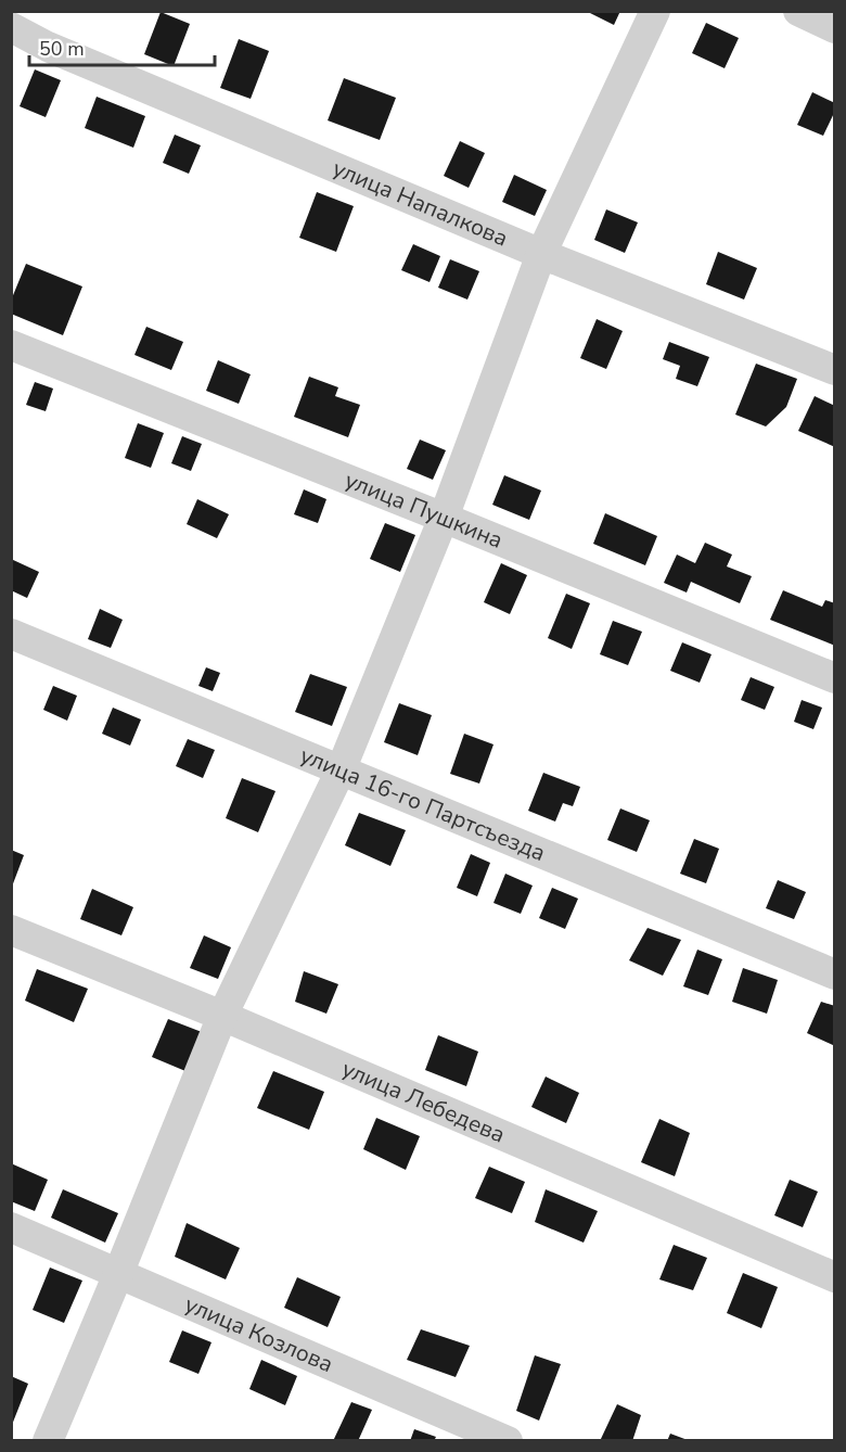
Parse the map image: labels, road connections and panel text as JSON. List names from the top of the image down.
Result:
{
  "streets": {
    "street": [
      "улица Напалкова",
      "улица Пушкина",
      "улица 16-го Партсъезда",
      "улица Лебедева",
      "улица Козлова"
    ]
  },
  "scale_bar": "50 m"
}
